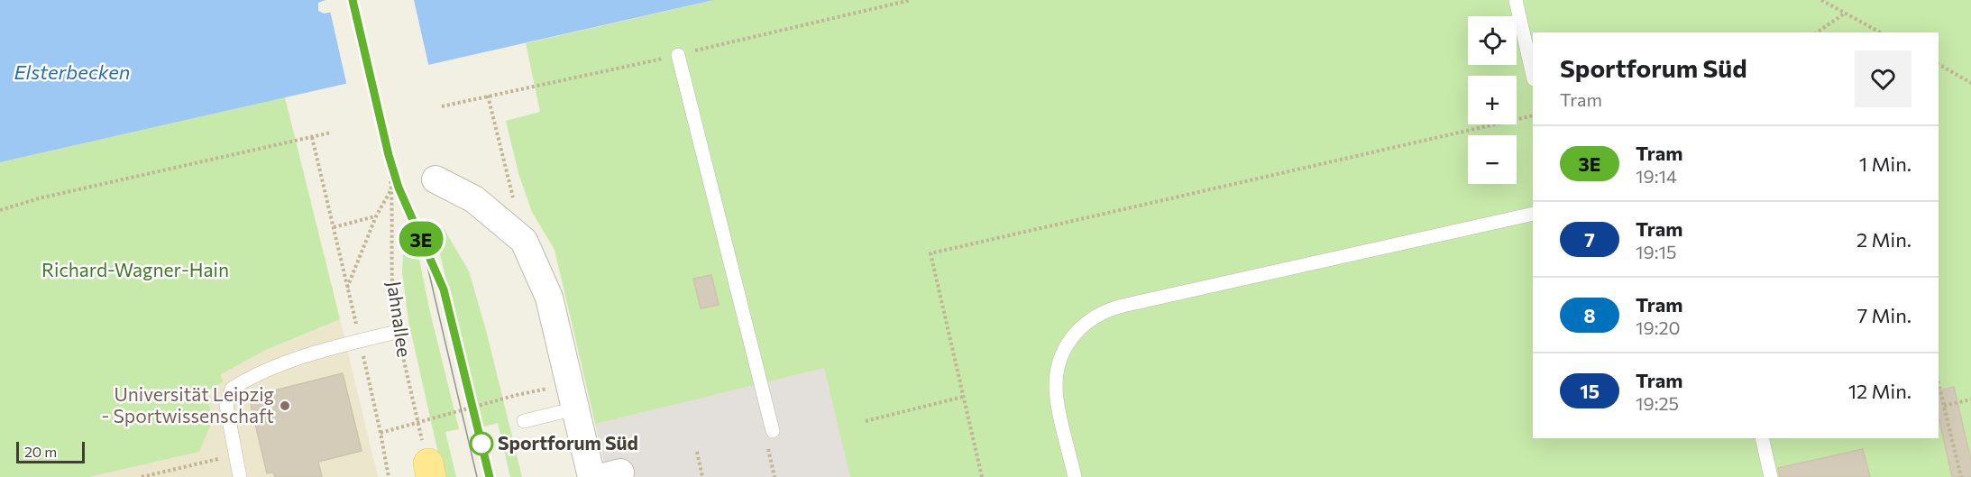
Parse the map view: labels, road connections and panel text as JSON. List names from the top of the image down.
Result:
{
  "streets": {
    "path": ["Jahnallee"]
  },
  "water": ["Elsterbecken"],
  "parks": ["Richard-Wagner-Hain"],
  "places": ["Universität Leipzig - Sportwissenschaft", "Sportforum Süd"],
  "lines": ["tram line 3E"],
  "scale_bar": "20 m",
  "page": {
    "on_map": "3E",
    "map_buttons": ["+", "−"],
    "heading": ["Sportforum Süd", "Tram"],
    "list": [
      {
        "mark": "3E",
        "name": "Tram",
        "note": "19:14",
        "value": "1 Min."
      },
      {
        "mark": "7",
        "name": "Tram",
        "note": "19:15",
        "value": "2 Min."
      },
      {
        "mark": "8",
        "name": "Tram",
        "note": "19:20",
        "value": "7 Min."
      },
      {
        "mark": "15",
        "name": "Tram",
        "note": "19:25",
        "value": "12 Min."
      }
    ],
    "scale": "20 m"
  }
}
